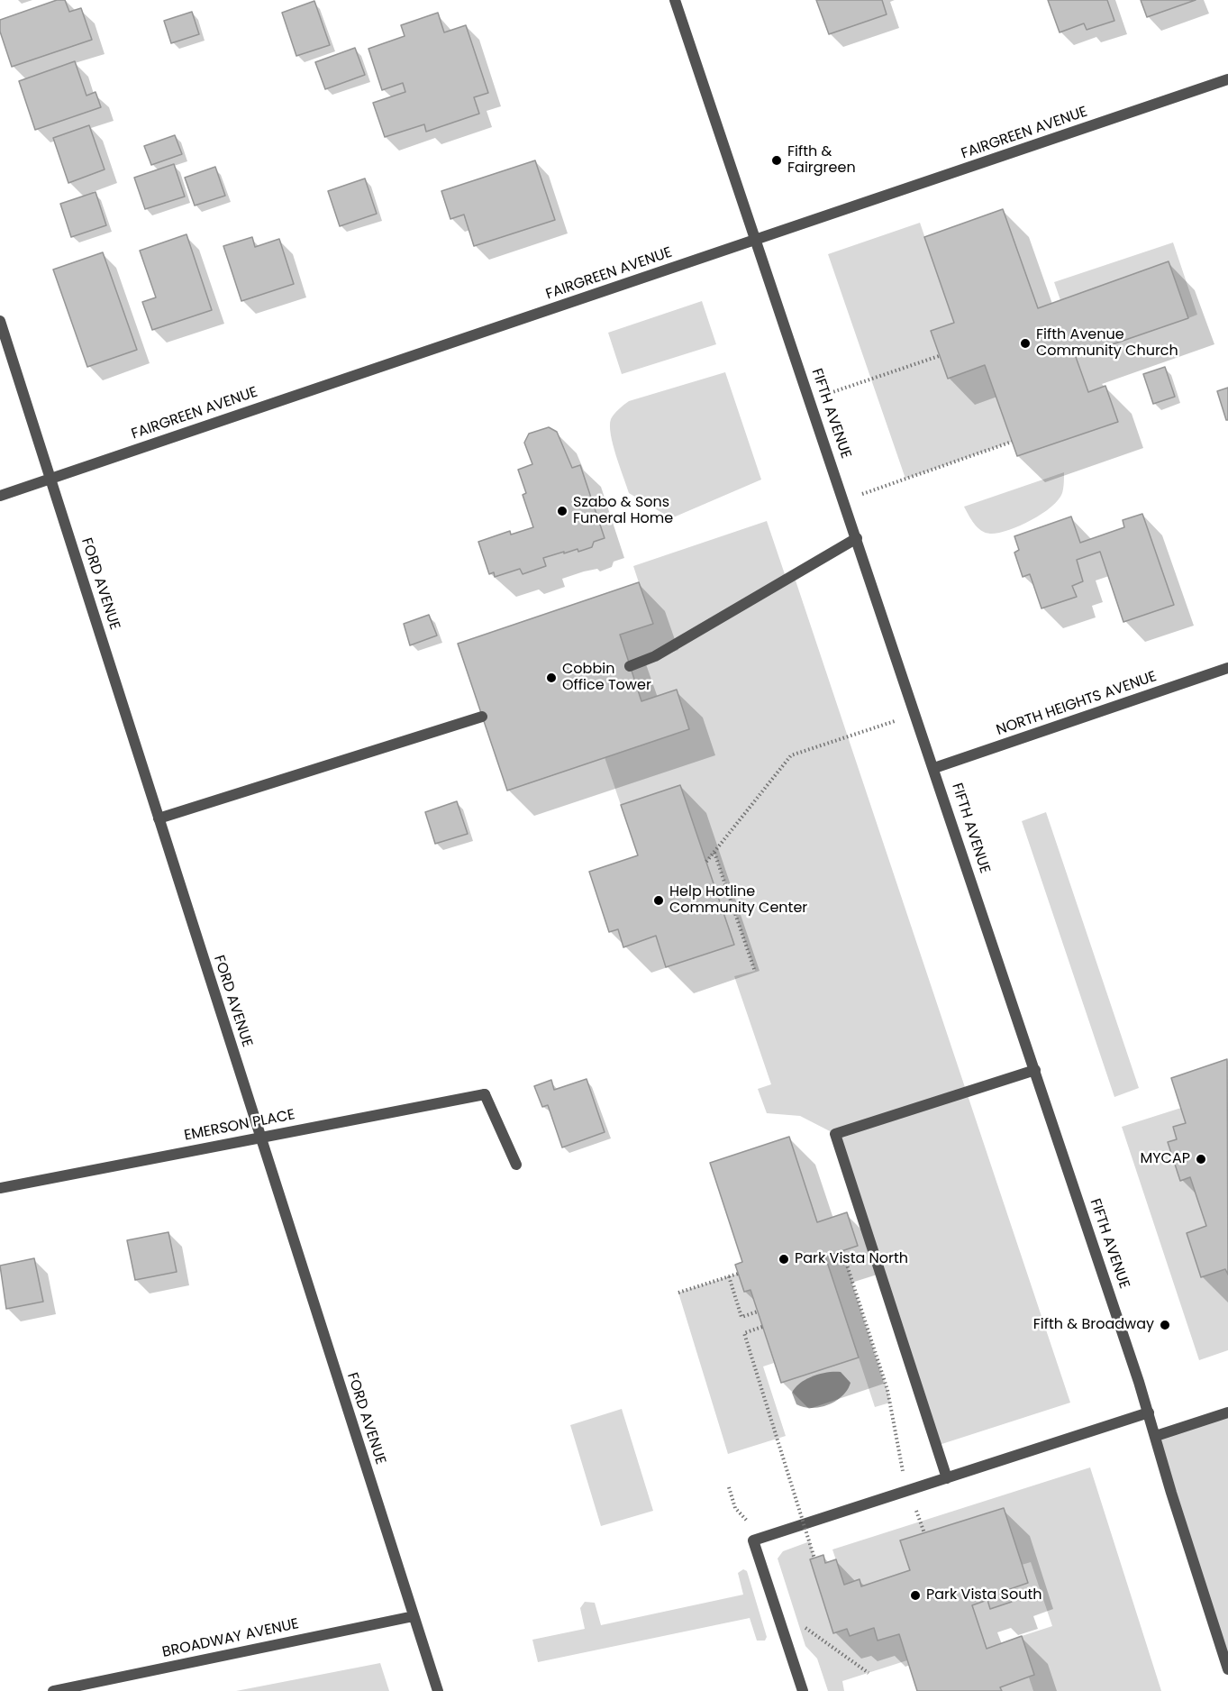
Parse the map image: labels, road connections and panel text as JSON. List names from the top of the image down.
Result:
{
  "streets": {
    "street": [
      "FAIRGREEN AVENUE",
      "FIFTH AVENUE",
      "FORD AVENUE",
      "NORTH HEIGHTS AVENUE",
      "EMERSON PLACE",
      "BROADWAY AVENUE"
    ]
  },
  "crossings": [
    ["FAIRGREEN AVENUE", "FIFTH AVENUE"],
    ["FAIRGREEN AVENUE", "FORD AVENUE"],
    ["FIFTH AVENUE", "NORTH HEIGHTS AVENUE"],
    ["FORD AVENUE", "EMERSON PLACE"],
    ["FORD AVENUE", "BROADWAY AVENUE"]
  ],
  "places": [
    "Fifth & Fairgreen",
    "Fifth Avenue Community Church",
    "Szabo & Sons Funeral Home",
    "Cobbin Office Tower",
    "Help Hotline Community Center",
    "MYCAP",
    "Park Vista North",
    "Fifth & Broadway",
    "Park Vista South"
  ]
}
